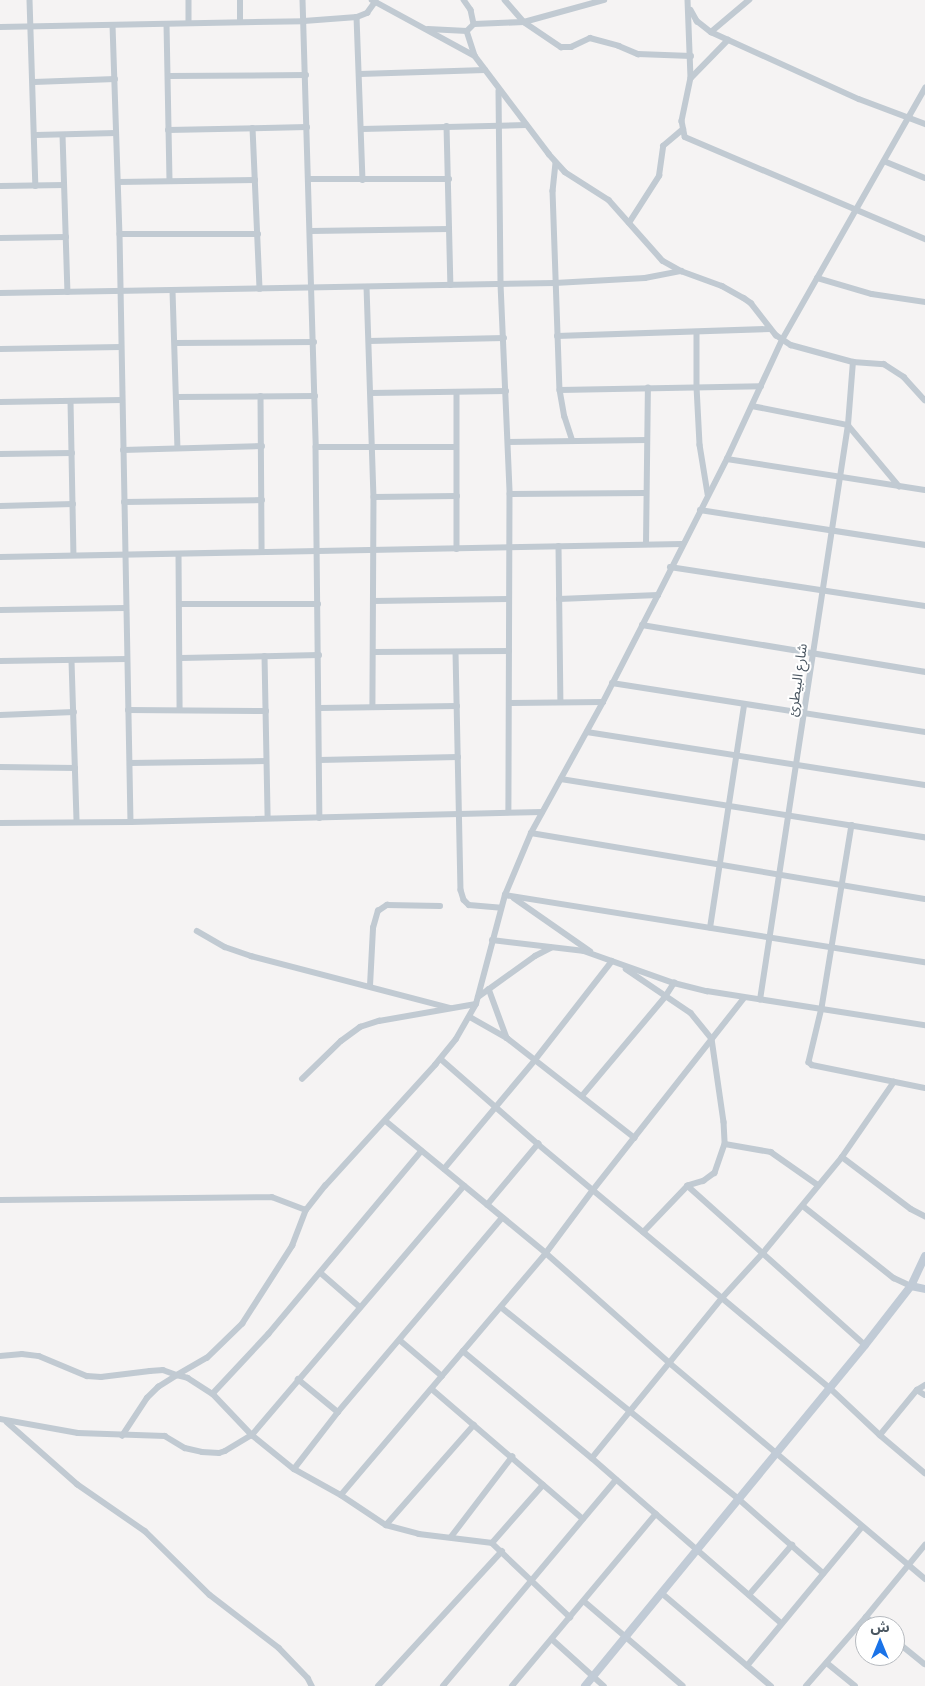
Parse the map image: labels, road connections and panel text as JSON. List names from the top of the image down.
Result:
{
  "streets": {
    "street": ["شارع البيطرئ"]
  },
  "north": "top"
}
